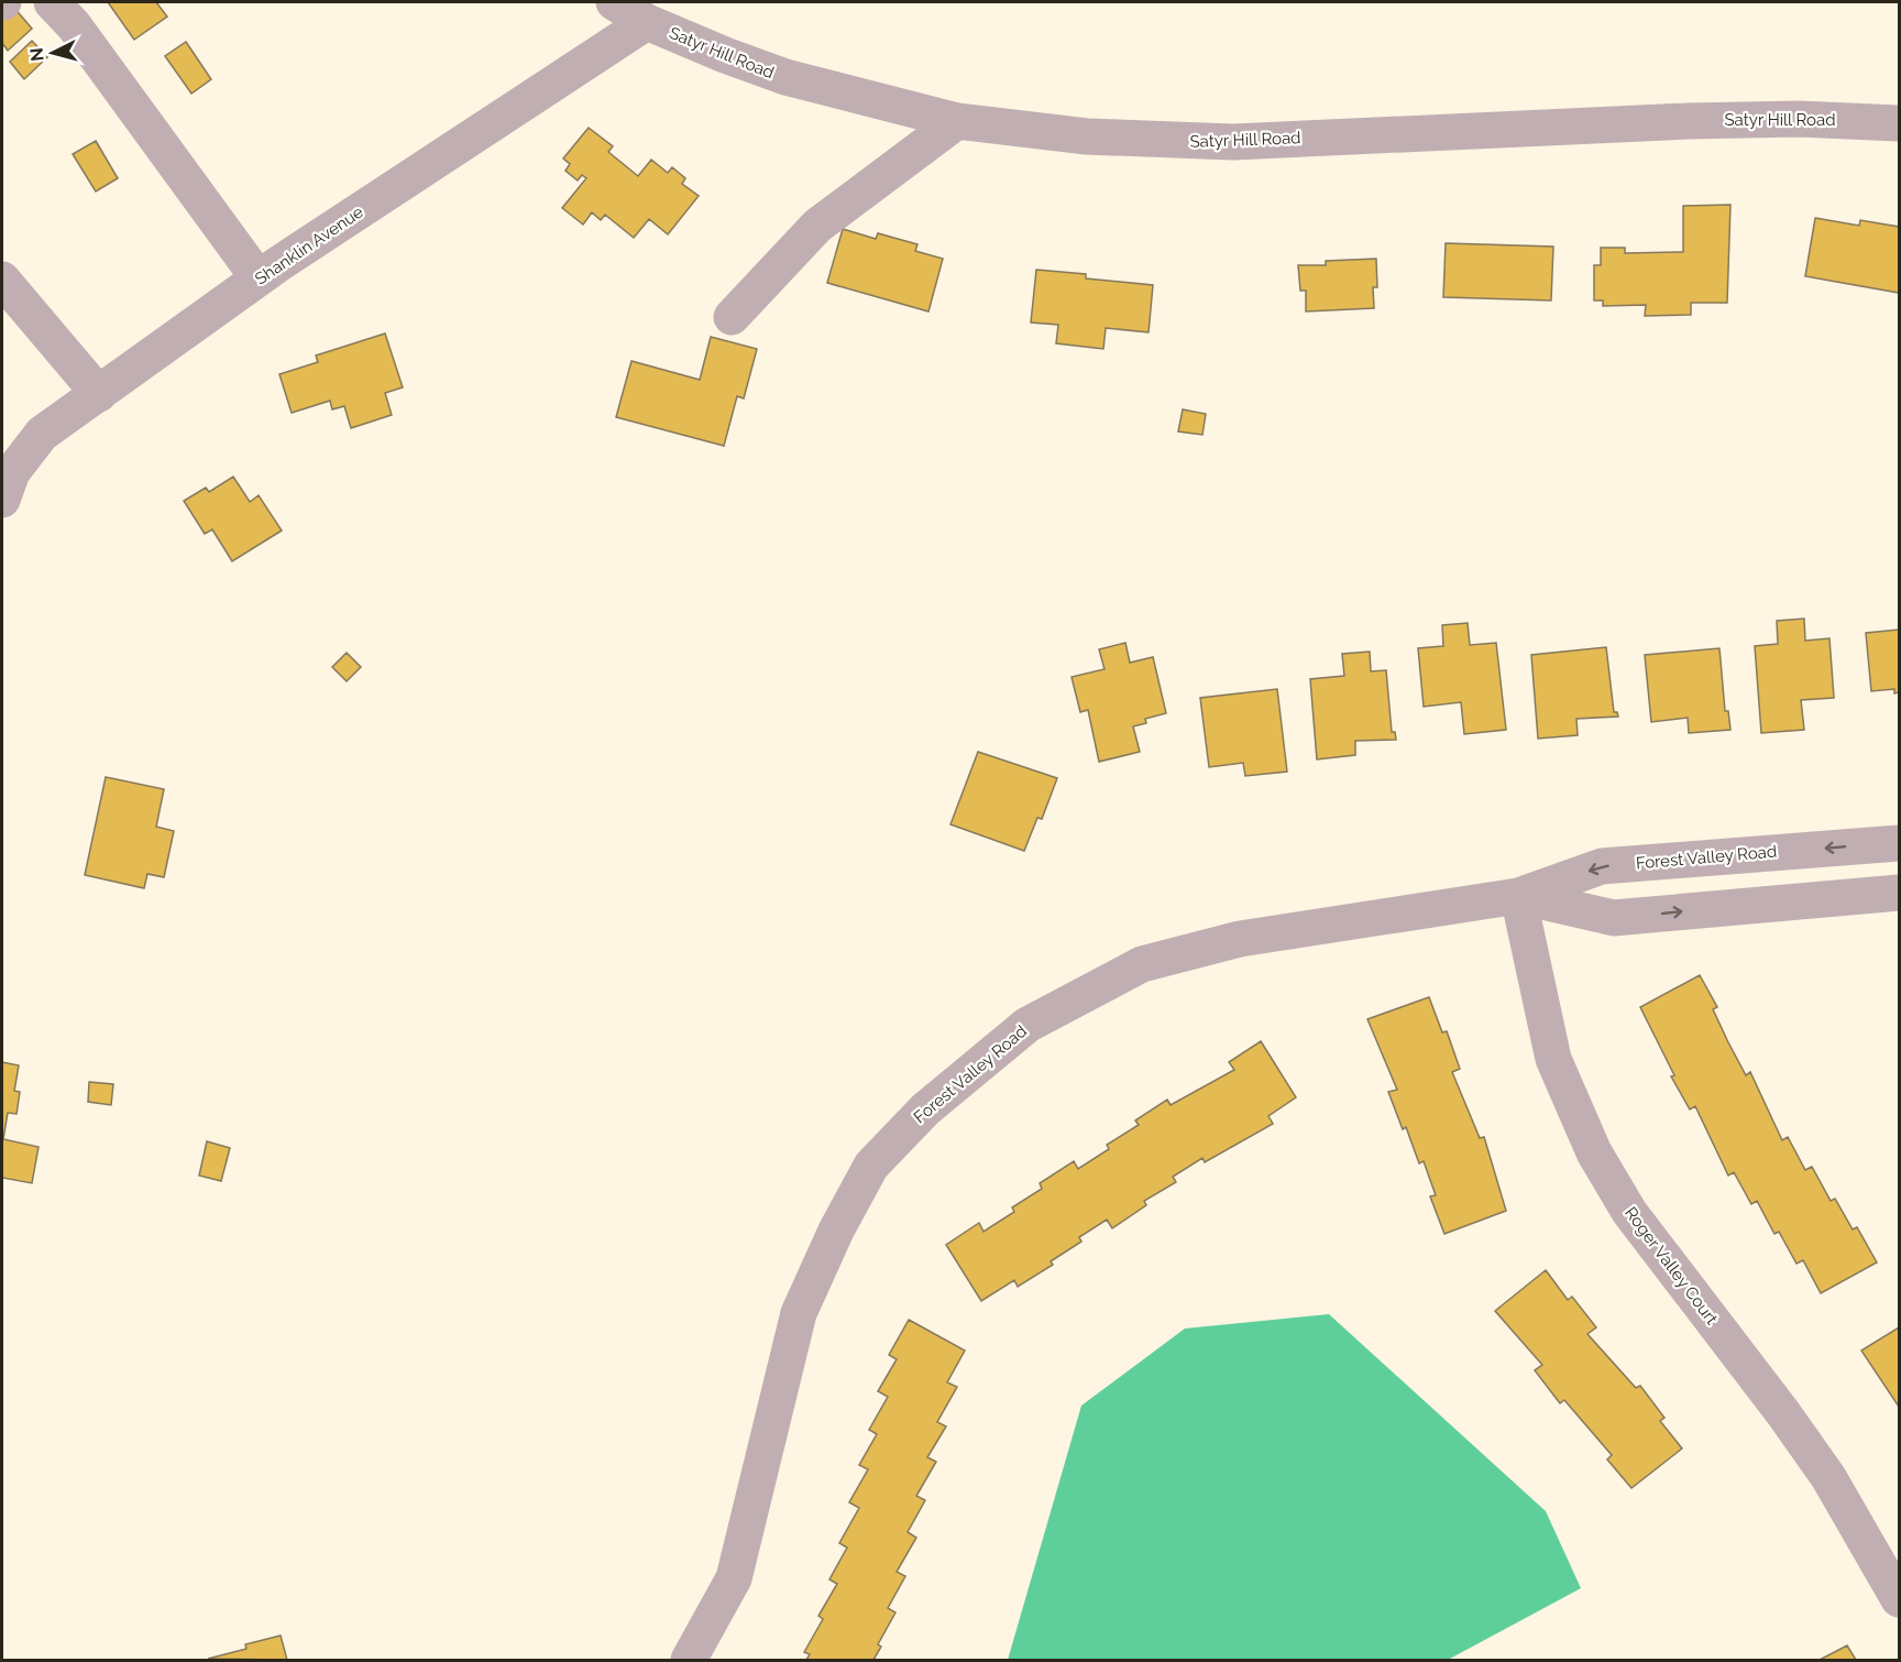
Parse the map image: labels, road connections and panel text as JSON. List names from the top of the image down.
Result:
{
  "streets": {
    "street": [
      "Satyr Hill Road",
      "Shanklin Avenue",
      "Forest Valley Road",
      "Roger Valley Court"
    ]
  },
  "crossings": [
    ["Satyr Hill Road", "Shanklin Avenue"],
    ["Forest Valley Road", "Roger Valley Court"]
  ],
  "north": "left"
}
